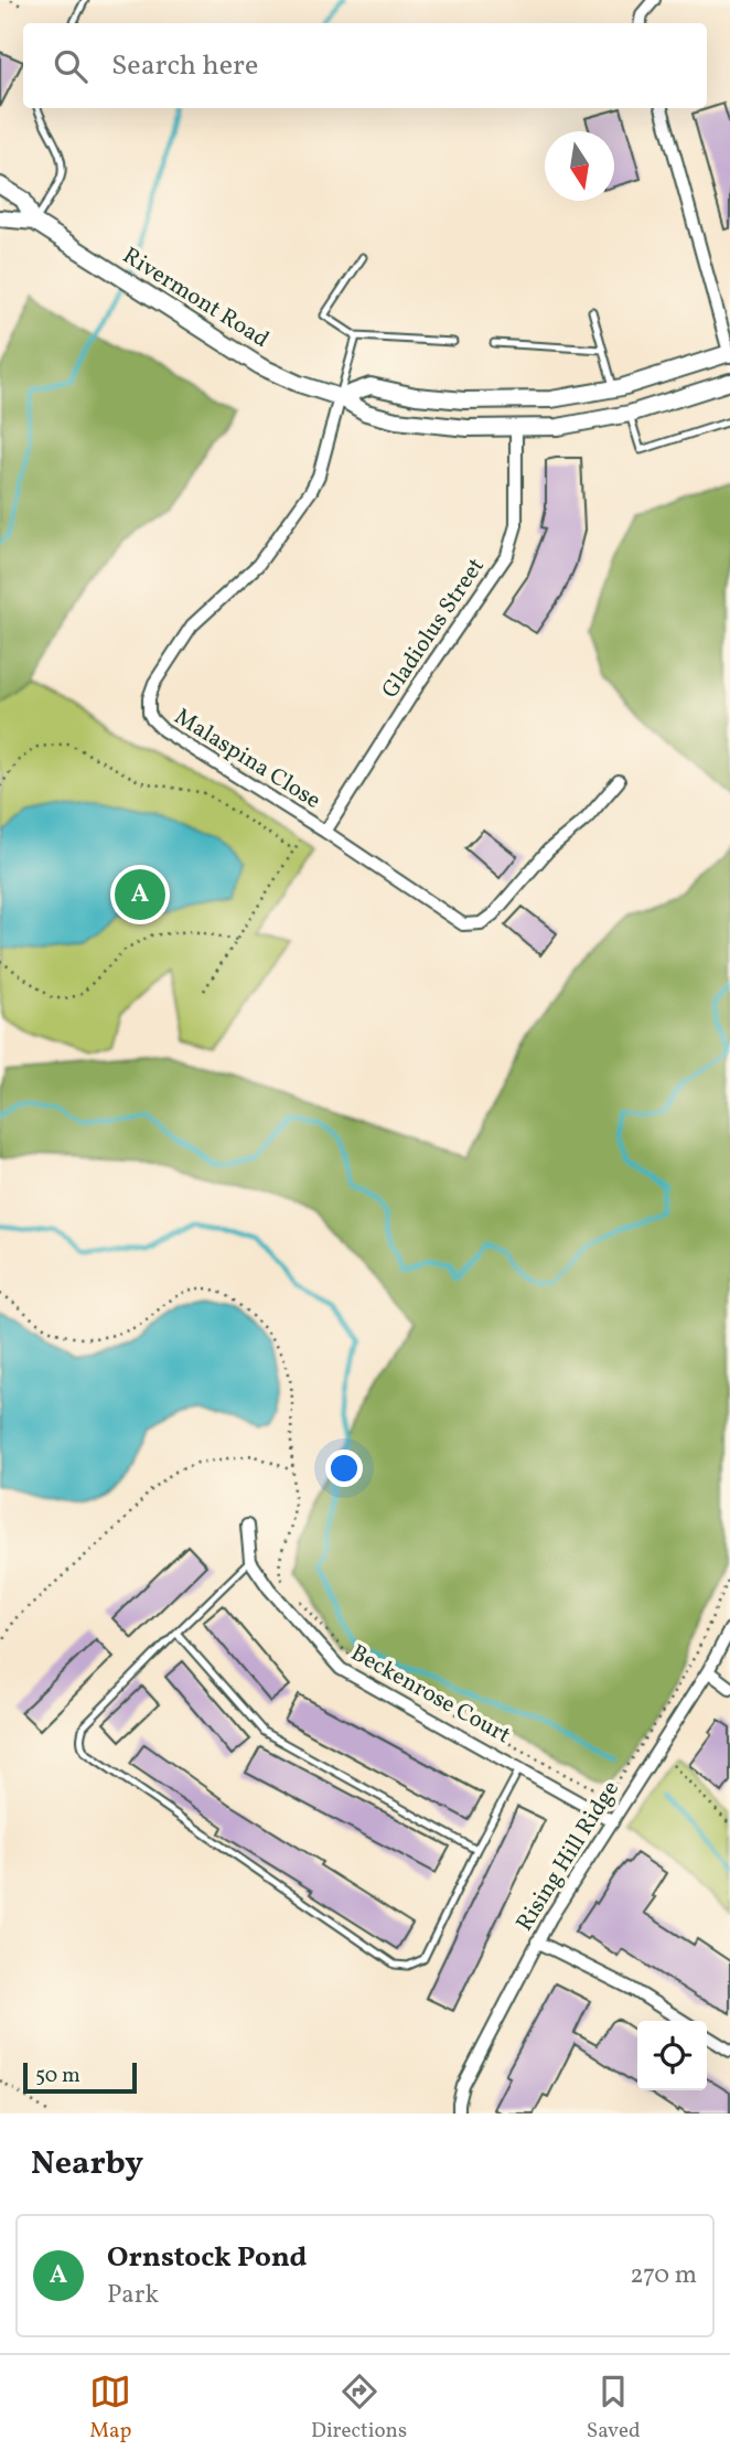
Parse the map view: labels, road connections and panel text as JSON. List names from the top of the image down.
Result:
{
  "streets": {
    "street": [
      "Rivermont Road",
      "Gladiolus Street",
      "Malaspina Close",
      "Beckenrose Court",
      "Rising Hill Ridge"
    ]
  },
  "crossings": [
    ["Rivermont Road", "Gladiolus Street"],
    ["Rivermont Road", "Malaspina Close"],
    ["Gladiolus Street", "Malaspina Close"],
    ["Beckenrose Court", "Rising Hill Ridge"]
  ],
  "scale_bar": "50 m",
  "north": "bottom",
  "page": {
    "search": "Search here",
    "pins": "A",
    "scale": "50 m",
    "heading": "Nearby",
    "list": [
      {
        "mark": "A",
        "name": "Ornstock Pond",
        "note": "Park",
        "value": "270 m"
      }
    ],
    "nav": ["Map", "Directions", "Saved"]
  }
}
